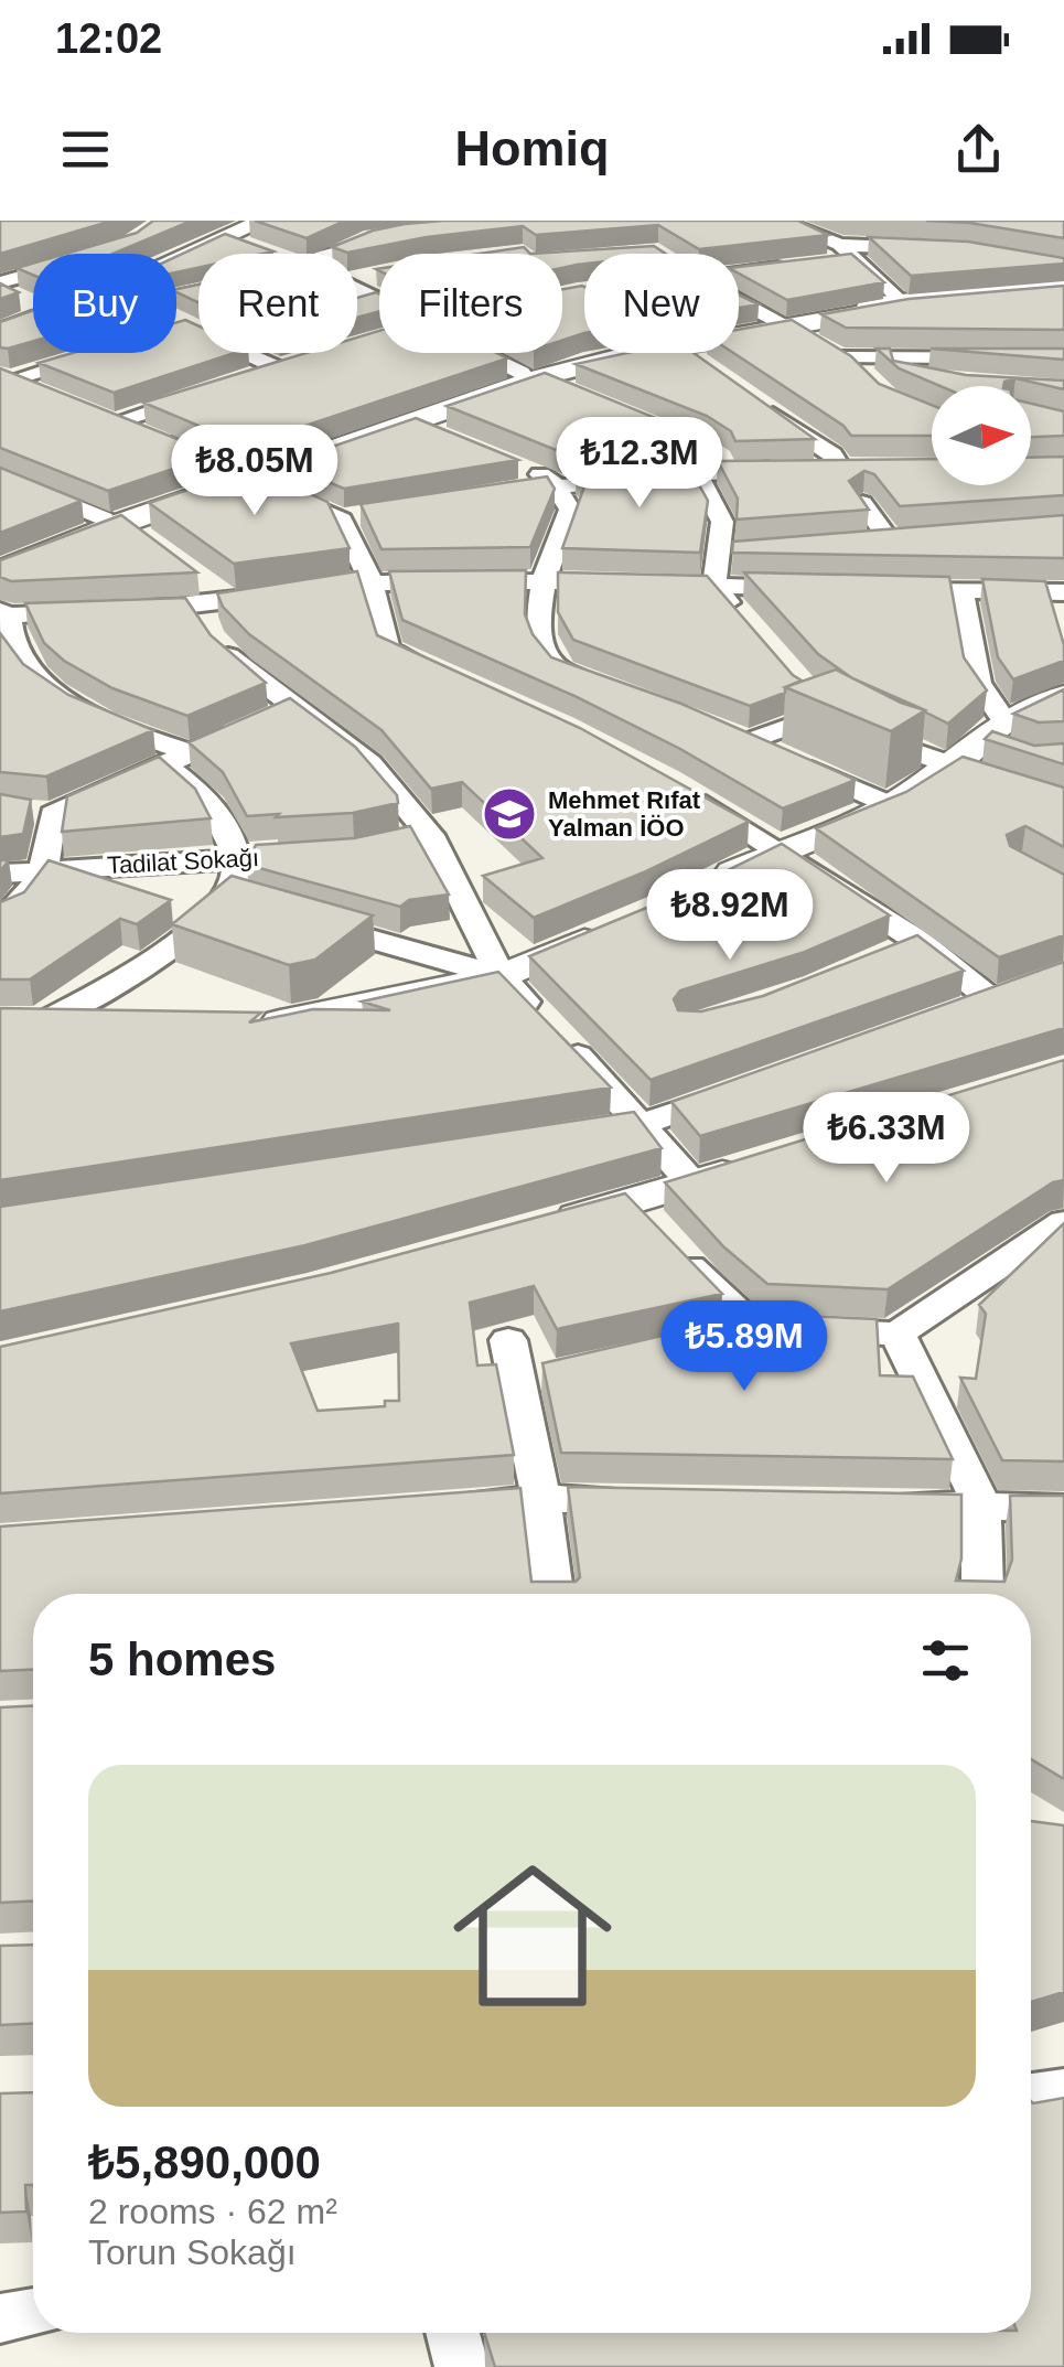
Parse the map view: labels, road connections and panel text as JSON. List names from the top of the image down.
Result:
{
  "streets": {
    "street": ["Tadilat Sokağı"]
  },
  "places": {
    "school or university": ["Mehmet Rıfat Yalman İÖO"]
  },
  "north": "right",
  "page": {
    "status": "12:02",
    "header": "Homiq",
    "chip": [
      "Buy",
      "Rent",
      "Filters",
      "New"
    ],
    "price": [
      "₺12.3M",
      "₺8.05M",
      "₺8.92M",
      "₺6.33M",
      "₺5.89M"
    ],
    "heading": "5 homes",
    "list": [
      {
        "name": "₺5,890,000",
        "note": "2 rooms · 62 m² · Torun Sokağı"
      }
    ]
  }
}
